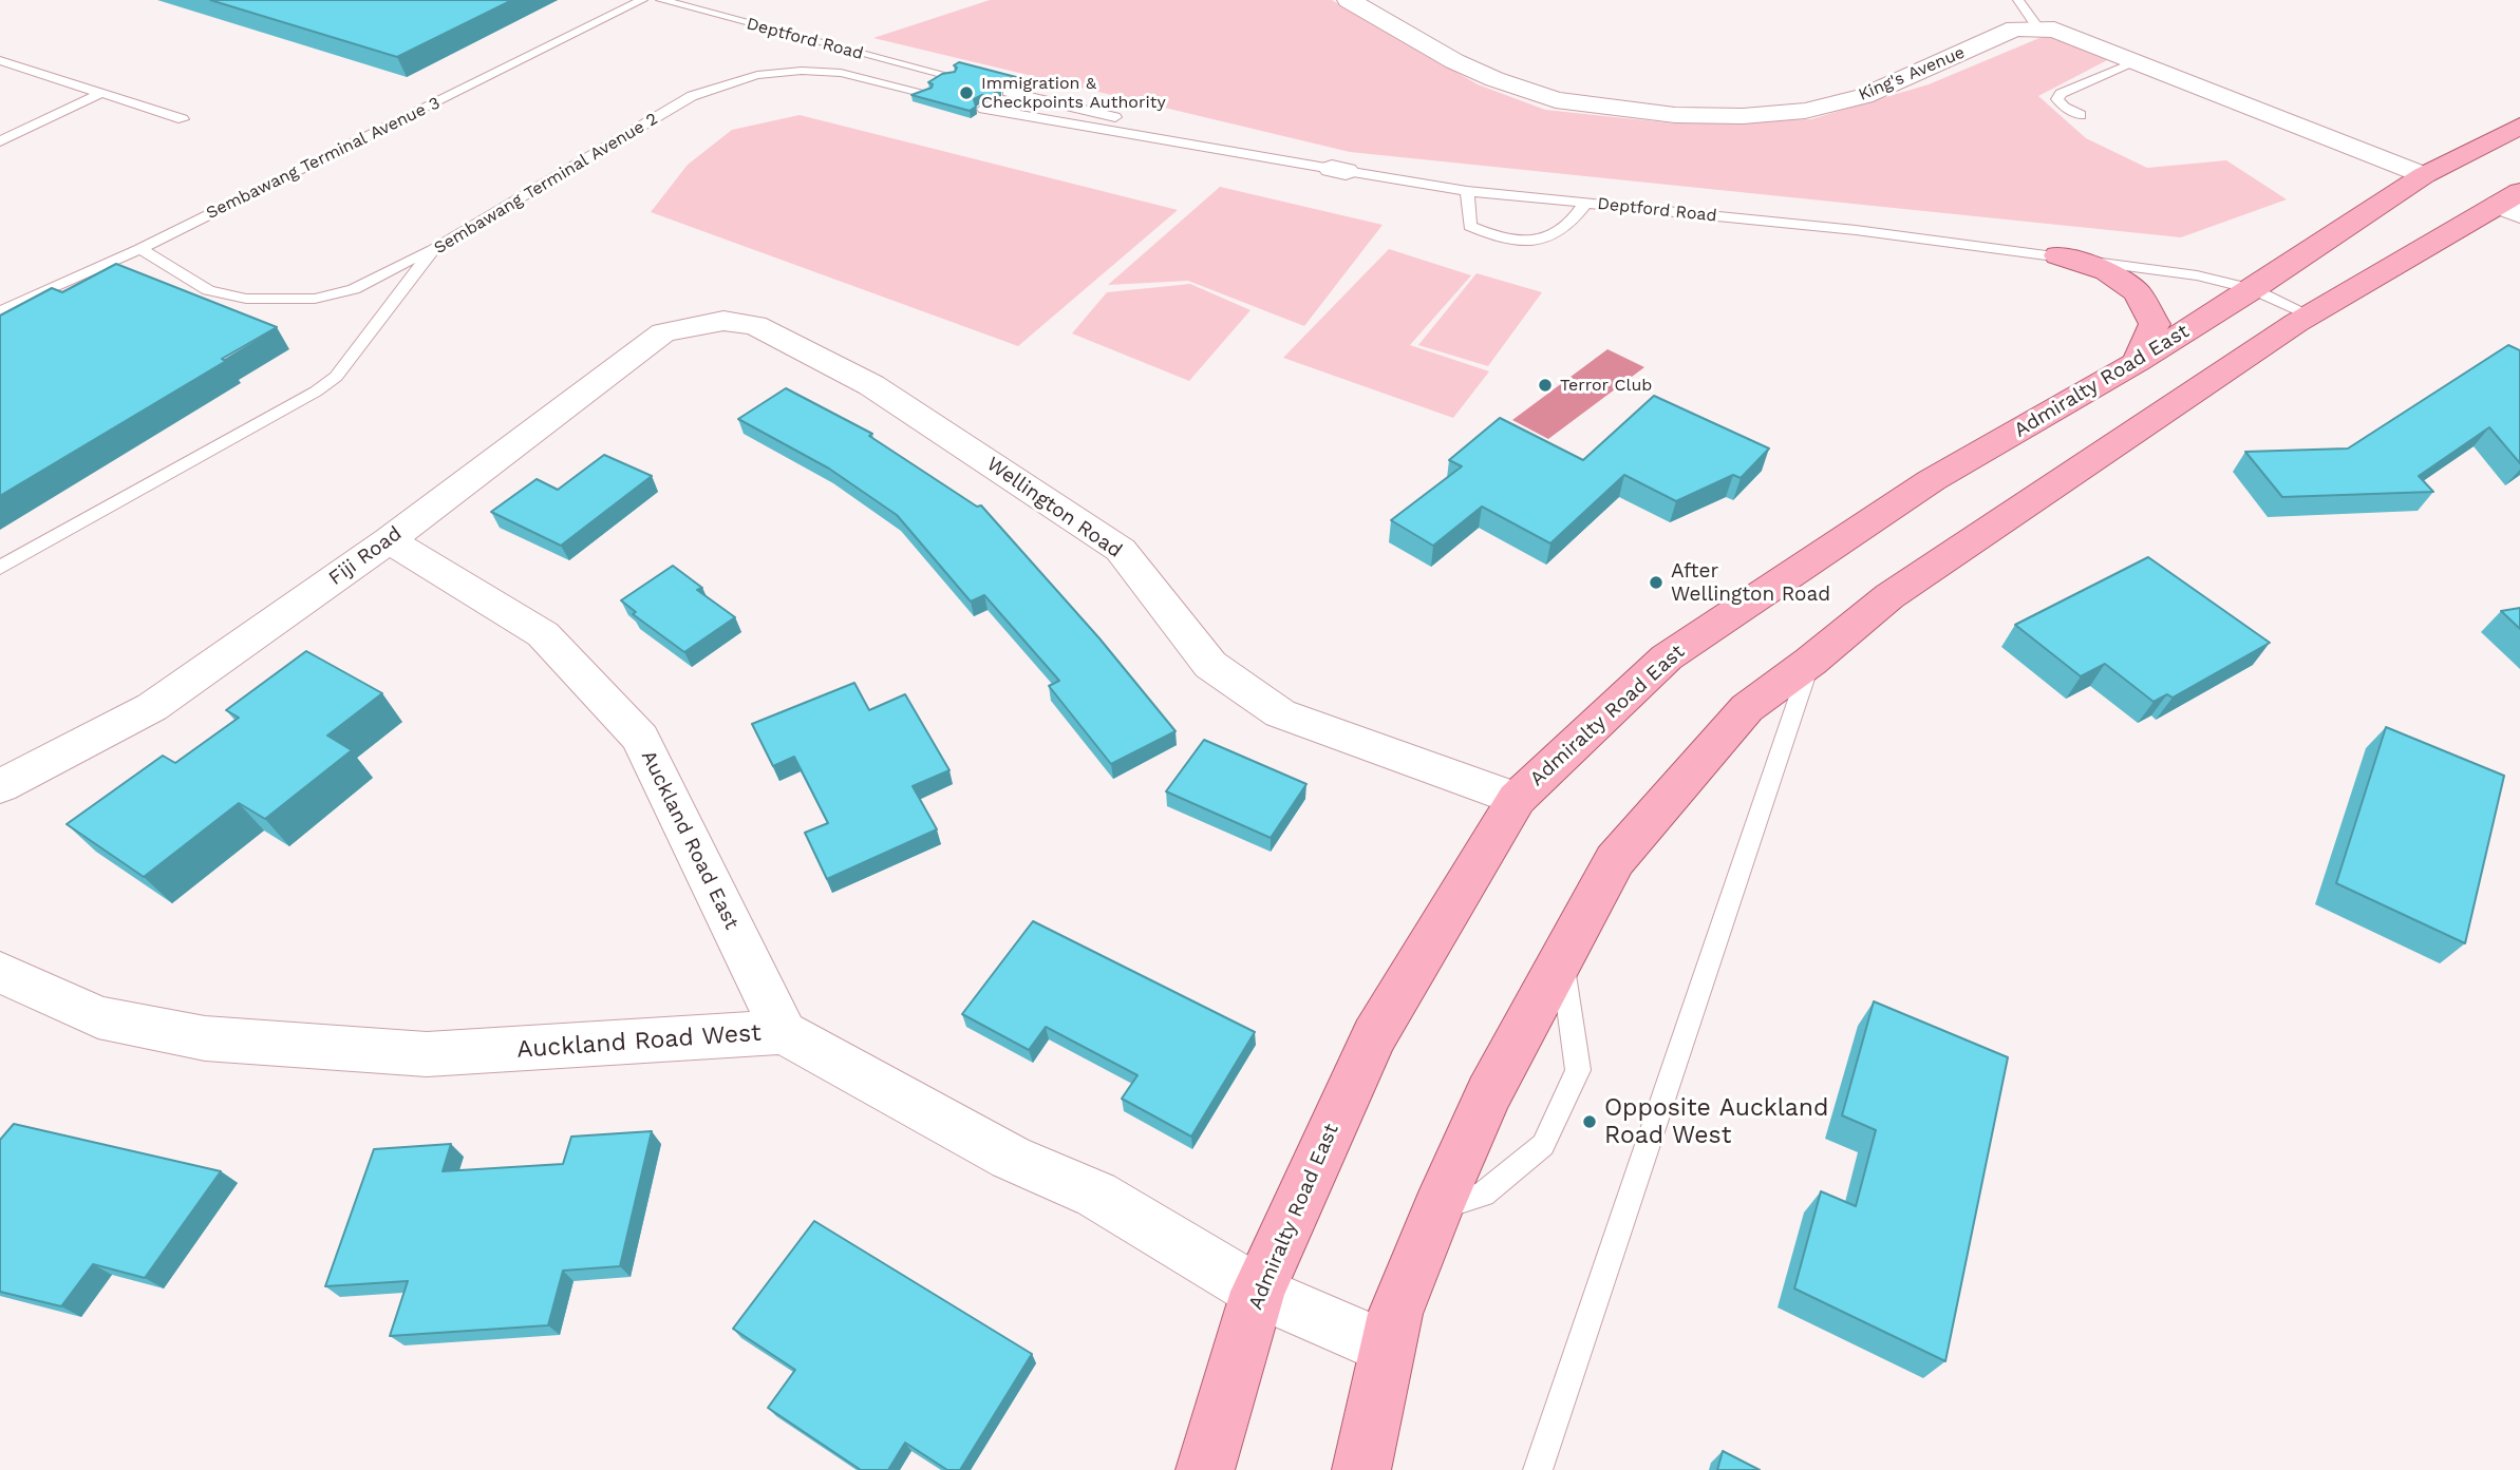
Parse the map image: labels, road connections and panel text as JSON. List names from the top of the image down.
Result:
{
  "streets": {
    "main road": ["Admiralty Road East"],
    "street": [
      "King's Avenue",
      "Wellington Road",
      "Fiji Road",
      "Auckland Road East",
      "Auckland Road West"
    ],
    "lane": ["Deptford Road", "Sembawang Terminal Avenue 3", "Sembawang Terminal Avenue 2"]
  },
  "crossings": [
    ["Deptford Road", "Admiralty Road East"],
    ["King's Avenue", "Admiralty Road East"],
    ["Admiralty Road East", "Wellington Road"],
    ["Admiralty Road East", "Auckland Road West"],
    ["Wellington Road", "Fiji Road"],
    ["Fiji Road", "Auckland Road East"],
    ["Auckland Road East", "Auckland Road West"]
  ],
  "places": [
    "Immigration & Checkpoints Authority",
    "Terror Club",
    "After Wellington Road",
    "Opposite Auckland Road West"
  ]
}
